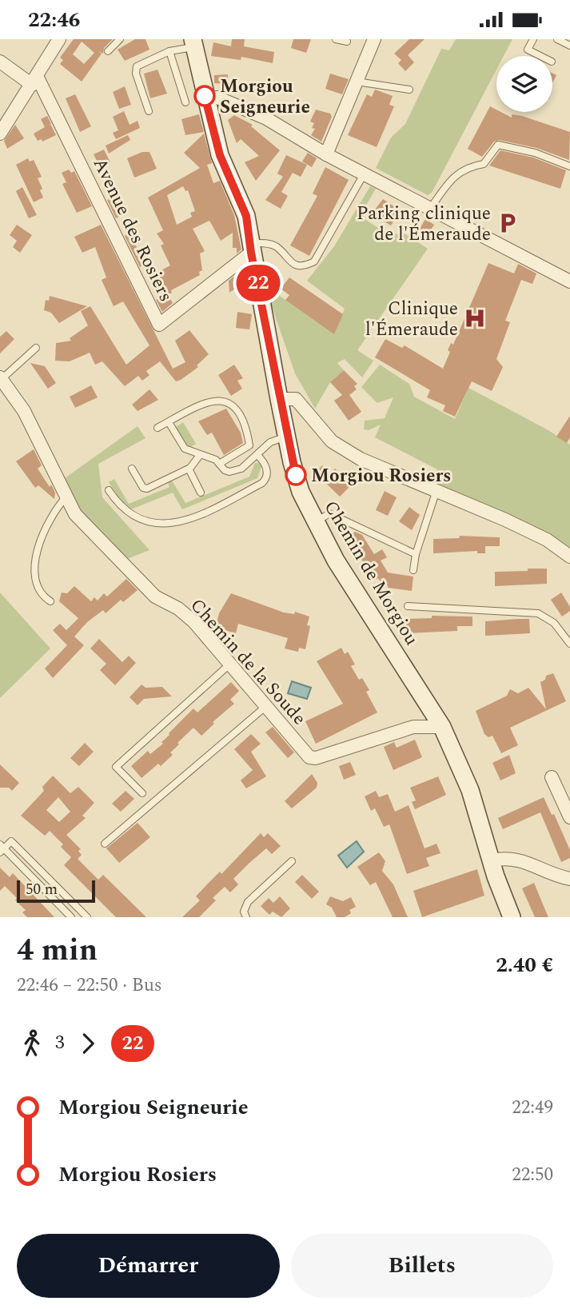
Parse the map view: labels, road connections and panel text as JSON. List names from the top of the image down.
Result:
{
  "streets": {
    "street": ["Avenue des Rosiers", "Chemin de Morgiou", "Chemin de la Soude"]
  },
  "crossings": [
    ["Avenue des Rosiers", "Chemin de Morgiou"],
    ["Chemin de Morgiou", "Chemin de la Soude"]
  ],
  "places": {
    "other": ["Morgiou Seigneurie", "Morgiou Rosiers"],
    "parking": ["Parking clinique de l'Émeraude"],
    "hospital": ["Clinique l'Émeraude"]
  },
  "lines": ["bus line 22"],
  "scale_bar": "50 m",
  "page": {
    "status": "22:46",
    "on_map": "22",
    "scale": "50 m",
    "heading": ["4 min", "22:46 – 22:50 · Bus", "2.40 €"],
    "legs": ["3", "22"],
    "list": [
      {
        "name": "Morgiou Seigneurie",
        "value": "22:49"
      },
      {
        "name": "Morgiou Rosiers",
        "value": "22:50"
      }
    ],
    "buttons": ["Démarrer", "Billets"]
  }
}
